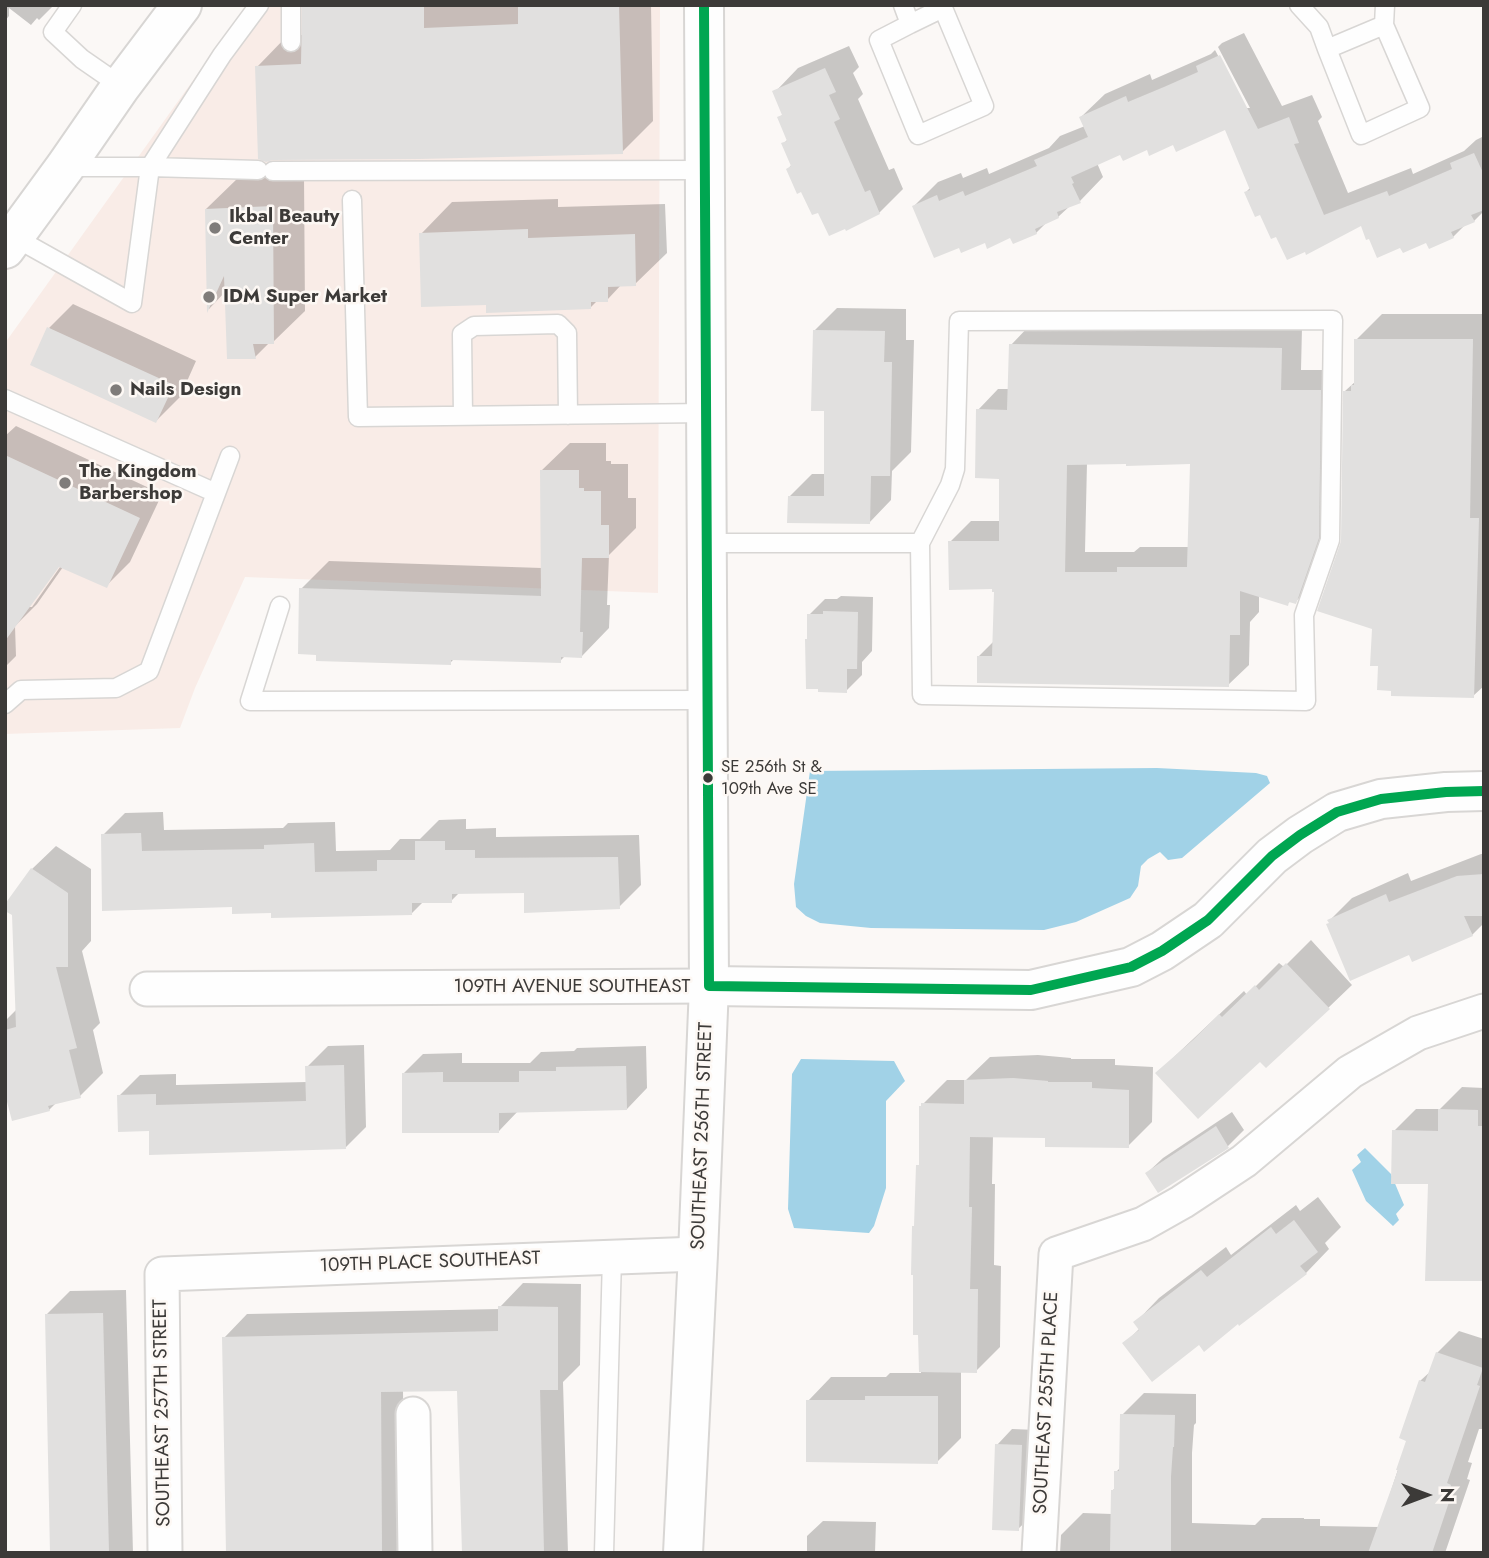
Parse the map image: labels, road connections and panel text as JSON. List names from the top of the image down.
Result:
{
  "streets": {
    "main road": ["109TH AVENUE SOUTHEAST", "SOUTHEAST 256TH STREET"],
    "street": ["109TH PLACE SOUTHEAST", "SOUTHEAST 255TH PLACE", "SOUTHEAST 257TH STREET"]
  },
  "crossings": [
    ["109TH AVENUE SOUTHEAST", "SOUTHEAST 256TH STREET"],
    ["SOUTHEAST 256TH STREET", "109TH PLACE SOUTHEAST"],
    ["109TH PLACE SOUTHEAST", "SOUTHEAST 257TH STREET"]
  ],
  "places": [
    "Ikbal Beauty Center",
    "IDM Super Market",
    "Nails Design",
    "The Kingdom Barbershop",
    "SE 256th St & 109th Ave SE"
  ],
  "north": "right"
}
